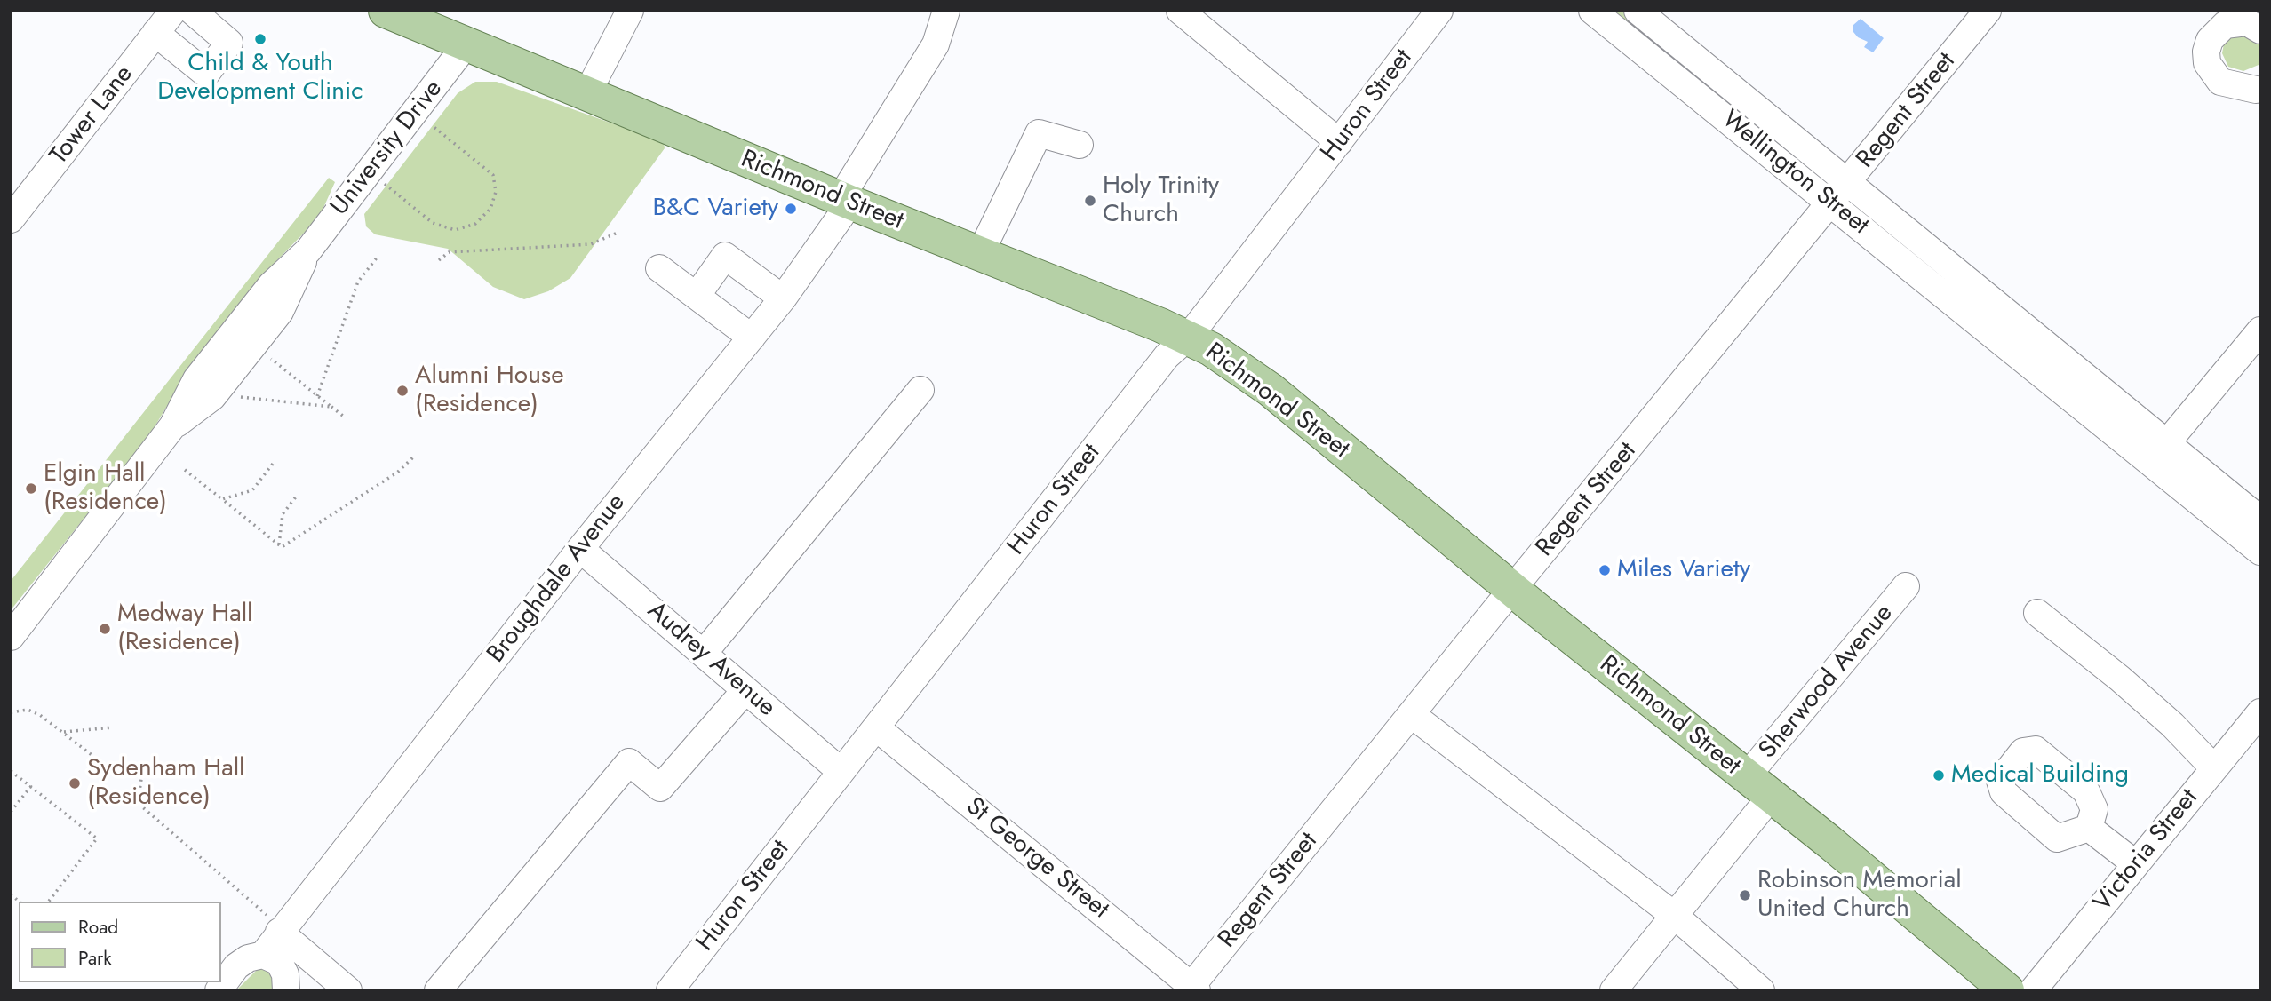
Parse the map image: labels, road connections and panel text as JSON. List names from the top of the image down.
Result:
{
  "streets": {
    "main road": ["Richmond Street"],
    "street": [
      "Huron Street",
      "Regent Street",
      "Tower Lane",
      "University Drive",
      "Wellington Street",
      "Broughdale Avenue",
      "Audrey Avenue",
      "Sherwood Avenue",
      "Victoria Street",
      "St George Street"
    ]
  },
  "crossings": [
    ["Huron Street", "Richmond Street"],
    ["Huron Street", "Audrey Avenue"],
    ["Huron Street", "St George Street"],
    ["Regent Street", "Wellington Street"],
    ["Regent Street", "Richmond Street"],
    ["Regent Street", "St George Street"],
    ["University Drive", "Richmond Street"],
    ["Richmond Street", "Broughdale Avenue"],
    ["Richmond Street", "Sherwood Avenue"],
    ["Broughdale Avenue", "Audrey Avenue"]
  ],
  "places": [
    "Child & Youth Development Clinic",
    "Holy Trinity Church",
    "B&C Variety",
    "Alumni House (Residence)",
    "Elgin Hall (Residence)",
    "Miles Variety",
    "Medway Hall (Residence)",
    "Medical Building",
    "Sydenham Hall (Residence)",
    "Robinson Memorial United Church"
  ],
  "legend": ["Road", "Park"]
}
